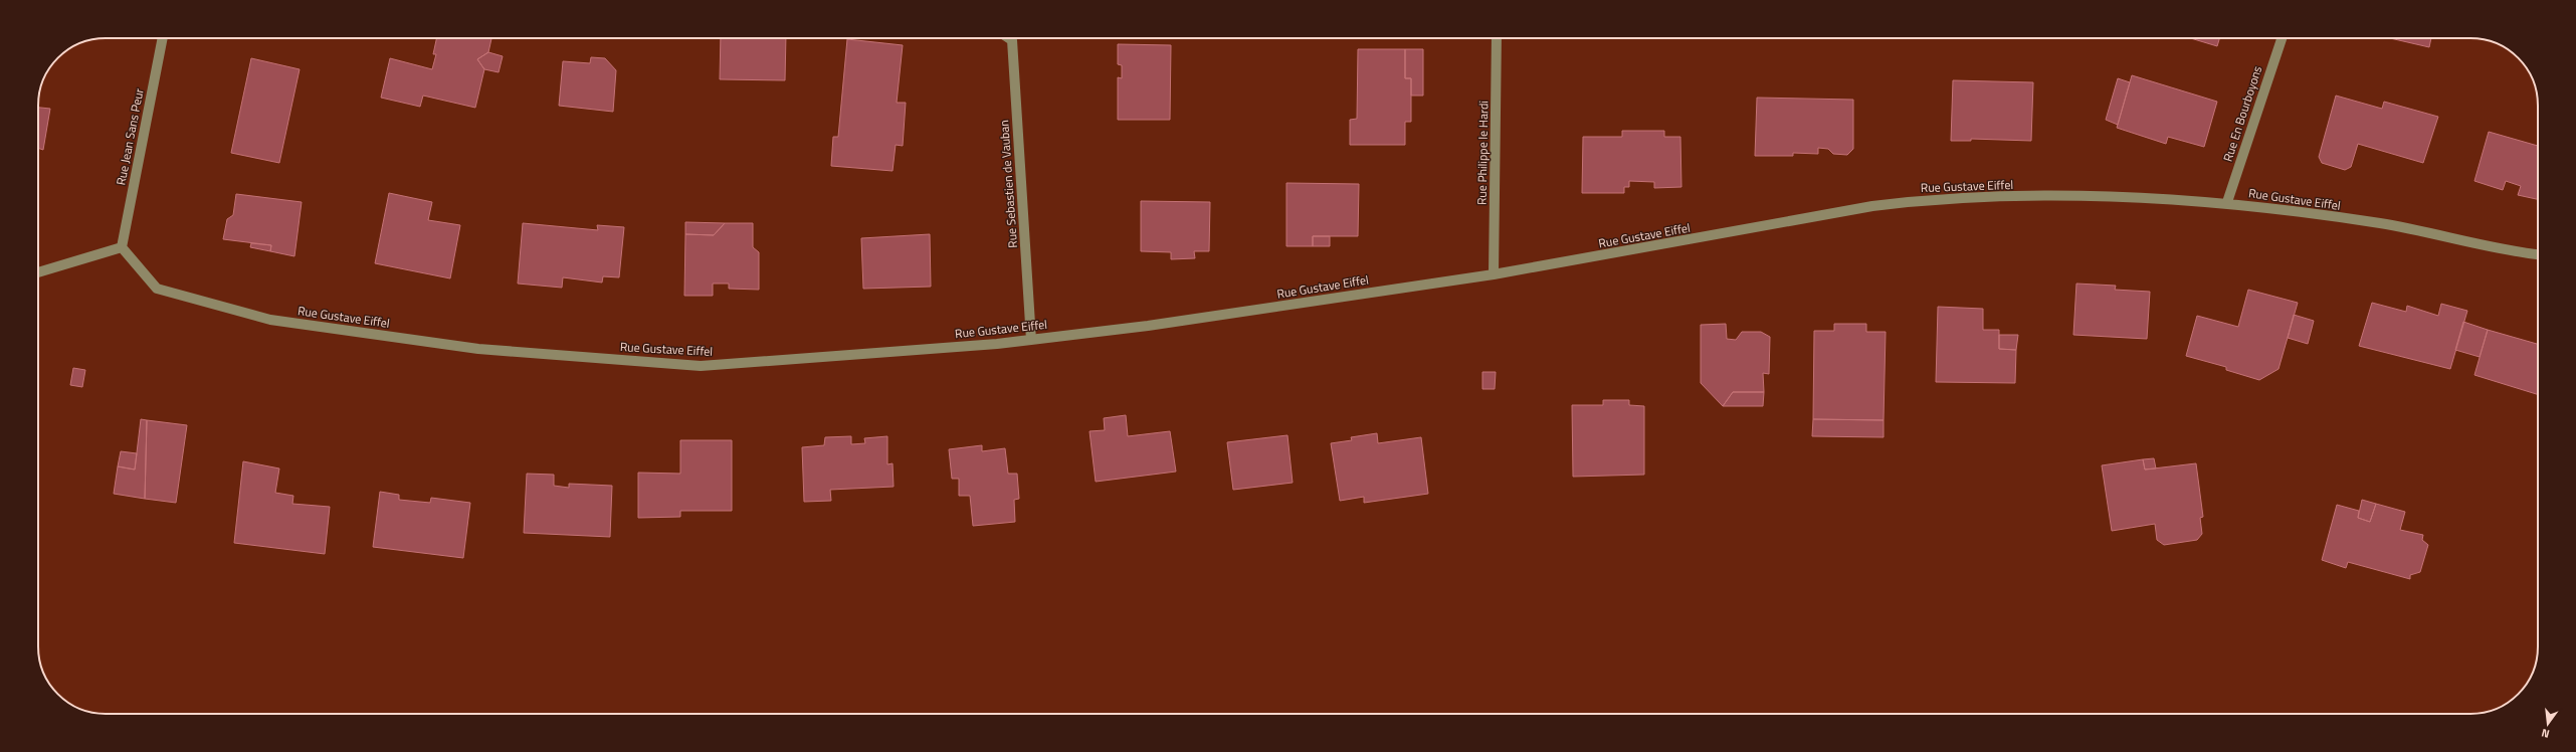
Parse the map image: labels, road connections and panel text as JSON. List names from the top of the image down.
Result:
{
  "streets": {
    "street": [
      "Rue En Bourboyons",
      "Rue Jean Sans Peur",
      "Rue Philippe le Hardi",
      "Rue Sebastien de Vauban",
      "Rue Gustave Eiffel"
    ]
  },
  "crossings": [
    ["Rue En Bourboyons", "Rue Gustave Eiffel"],
    ["Rue Jean Sans Peur", "Rue Gustave Eiffel"],
    ["Rue Philippe le Hardi", "Rue Gustave Eiffel"],
    ["Rue Sebastien de Vauban", "Rue Gustave Eiffel"]
  ],
  "north": "bottom"
}
